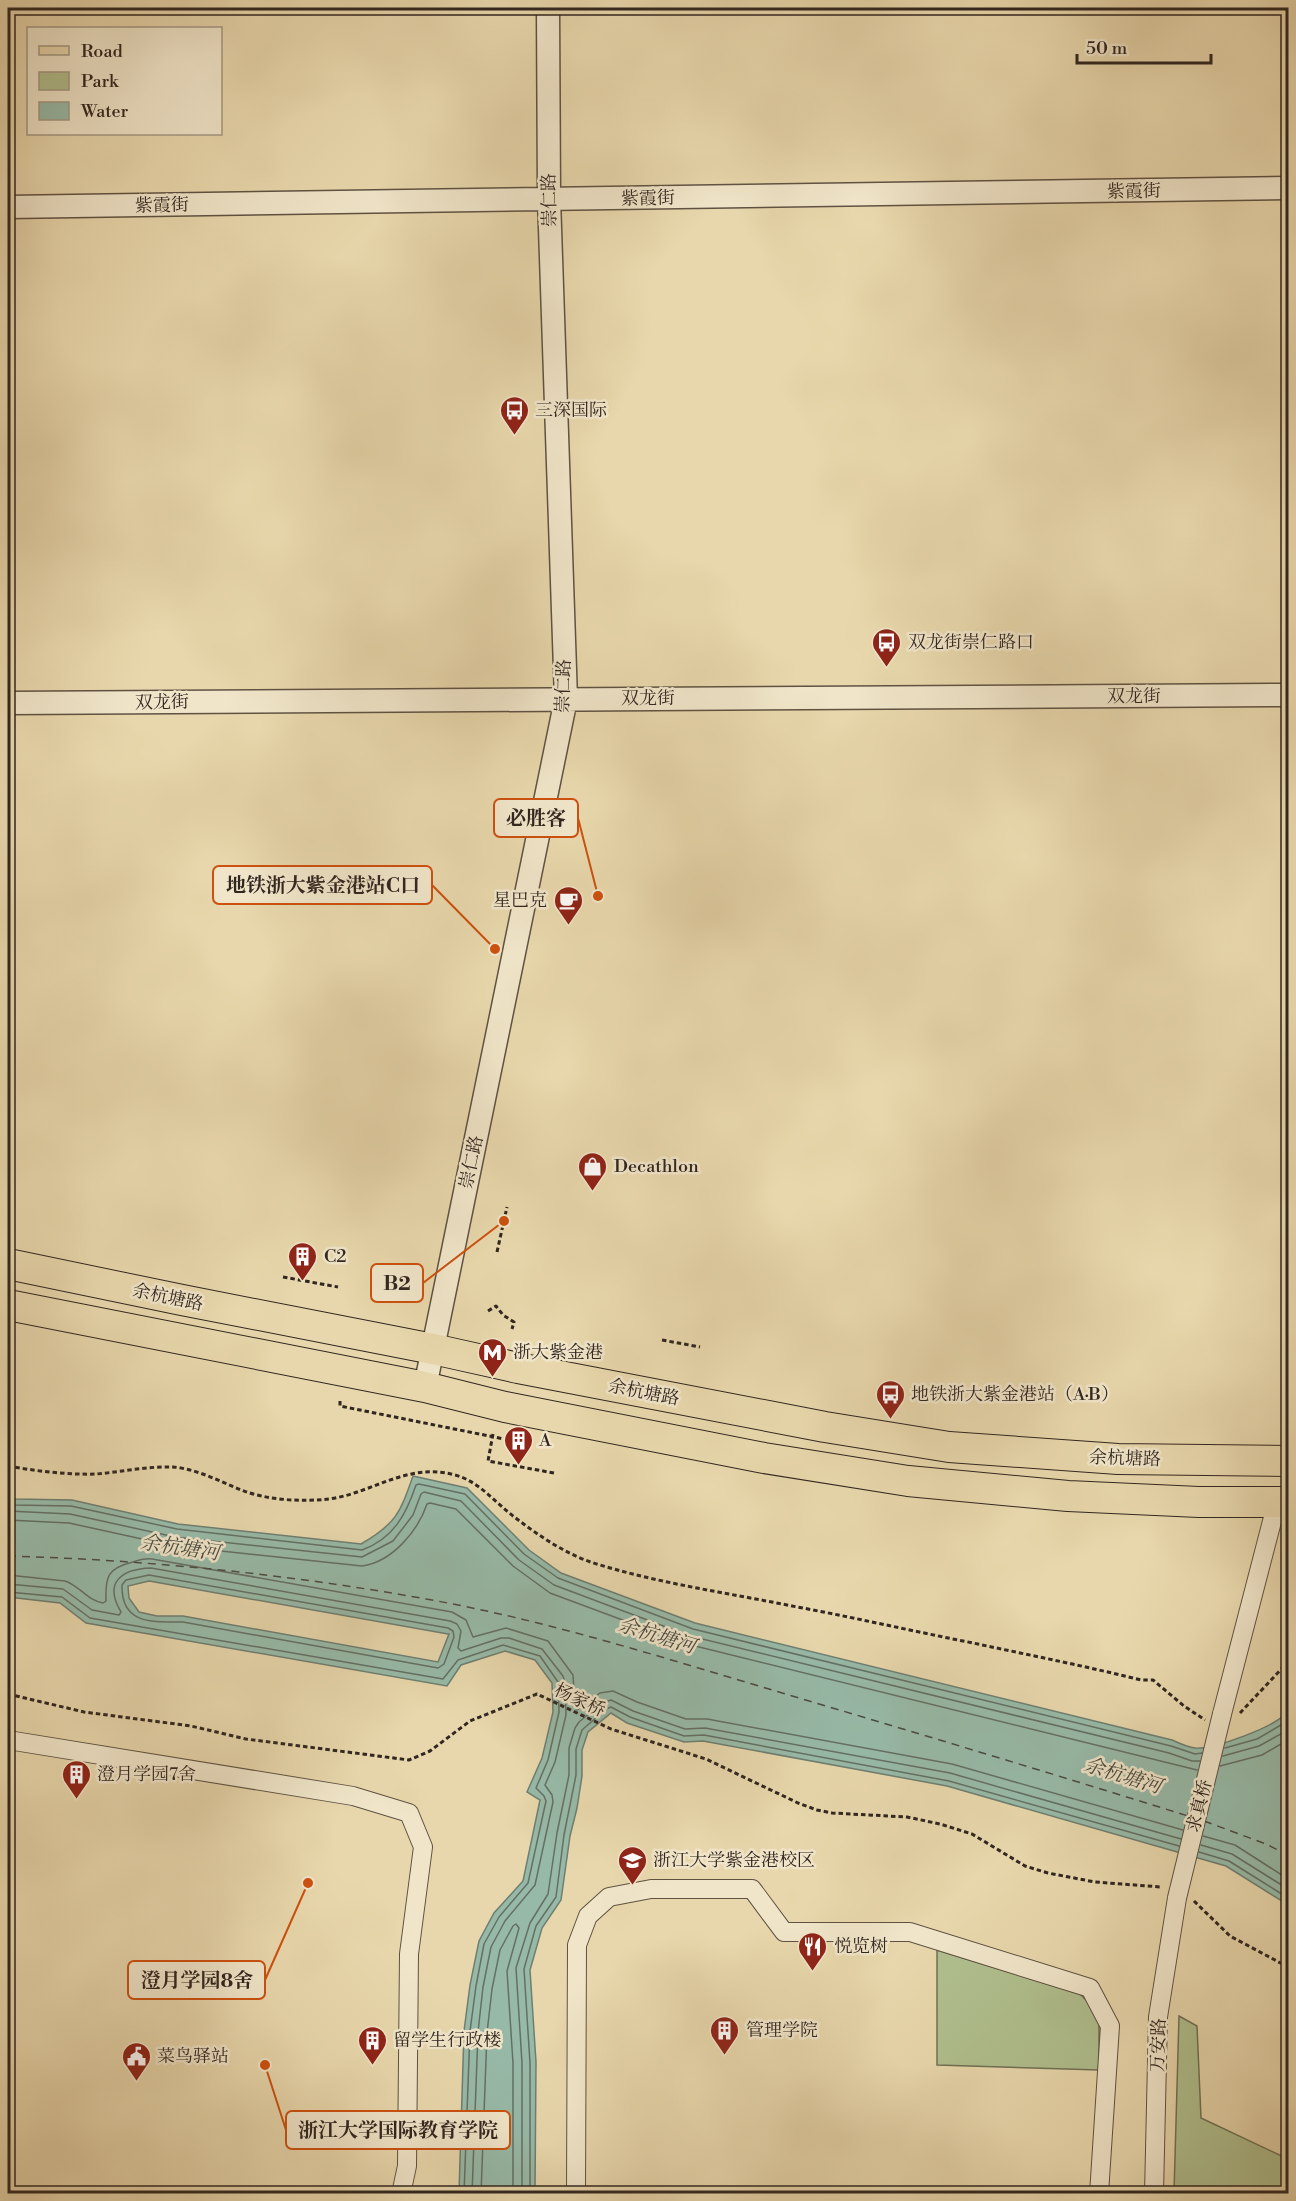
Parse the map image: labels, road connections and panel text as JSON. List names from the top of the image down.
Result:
{
  "streets": {
    "main road": ["余杭塘路"],
    "street": [
      "紫霞街",
      "崇仁路",
      "双龙街",
      "求真桥",
      "万安路"
    ],
    "path": ["杨家桥"]
  },
  "crossings": [
    ["紫霞街", "崇仁路"],
    ["崇仁路", "双龙街"],
    ["崇仁路", "余杭塘路"],
    ["杨家桥", "求真桥"],
    ["杨家桥", "万安路"],
    ["求真桥", "万安路"]
  ],
  "water": ["余杭塘河"],
  "places": {
    "bus stop": ["三深国际", "双龙街崇仁路口", "地铁浙大紫金港站（A·B）"],
    "other": [
      "必胜客",
      "地铁浙大紫金港站C口",
      "B2",
      "澄月学园8舍",
      "浙江大学国际教育学院"
    ],
    "cafe": ["星巴克"],
    "shop": ["Decathlon"],
    "building": [
      "C2",
      "A",
      "澄月学园7舍",
      "管理学院",
      "留学生行政楼"
    ],
    "metro station": ["浙大紫金港"],
    "school or university": ["浙江大学紫金港校区"],
    "restaurant": ["悦览树"],
    "public building": ["菜鸟驿站"]
  },
  "legend": ["Road", "Park", "Water"],
  "scale_bar": "50 m"
}
